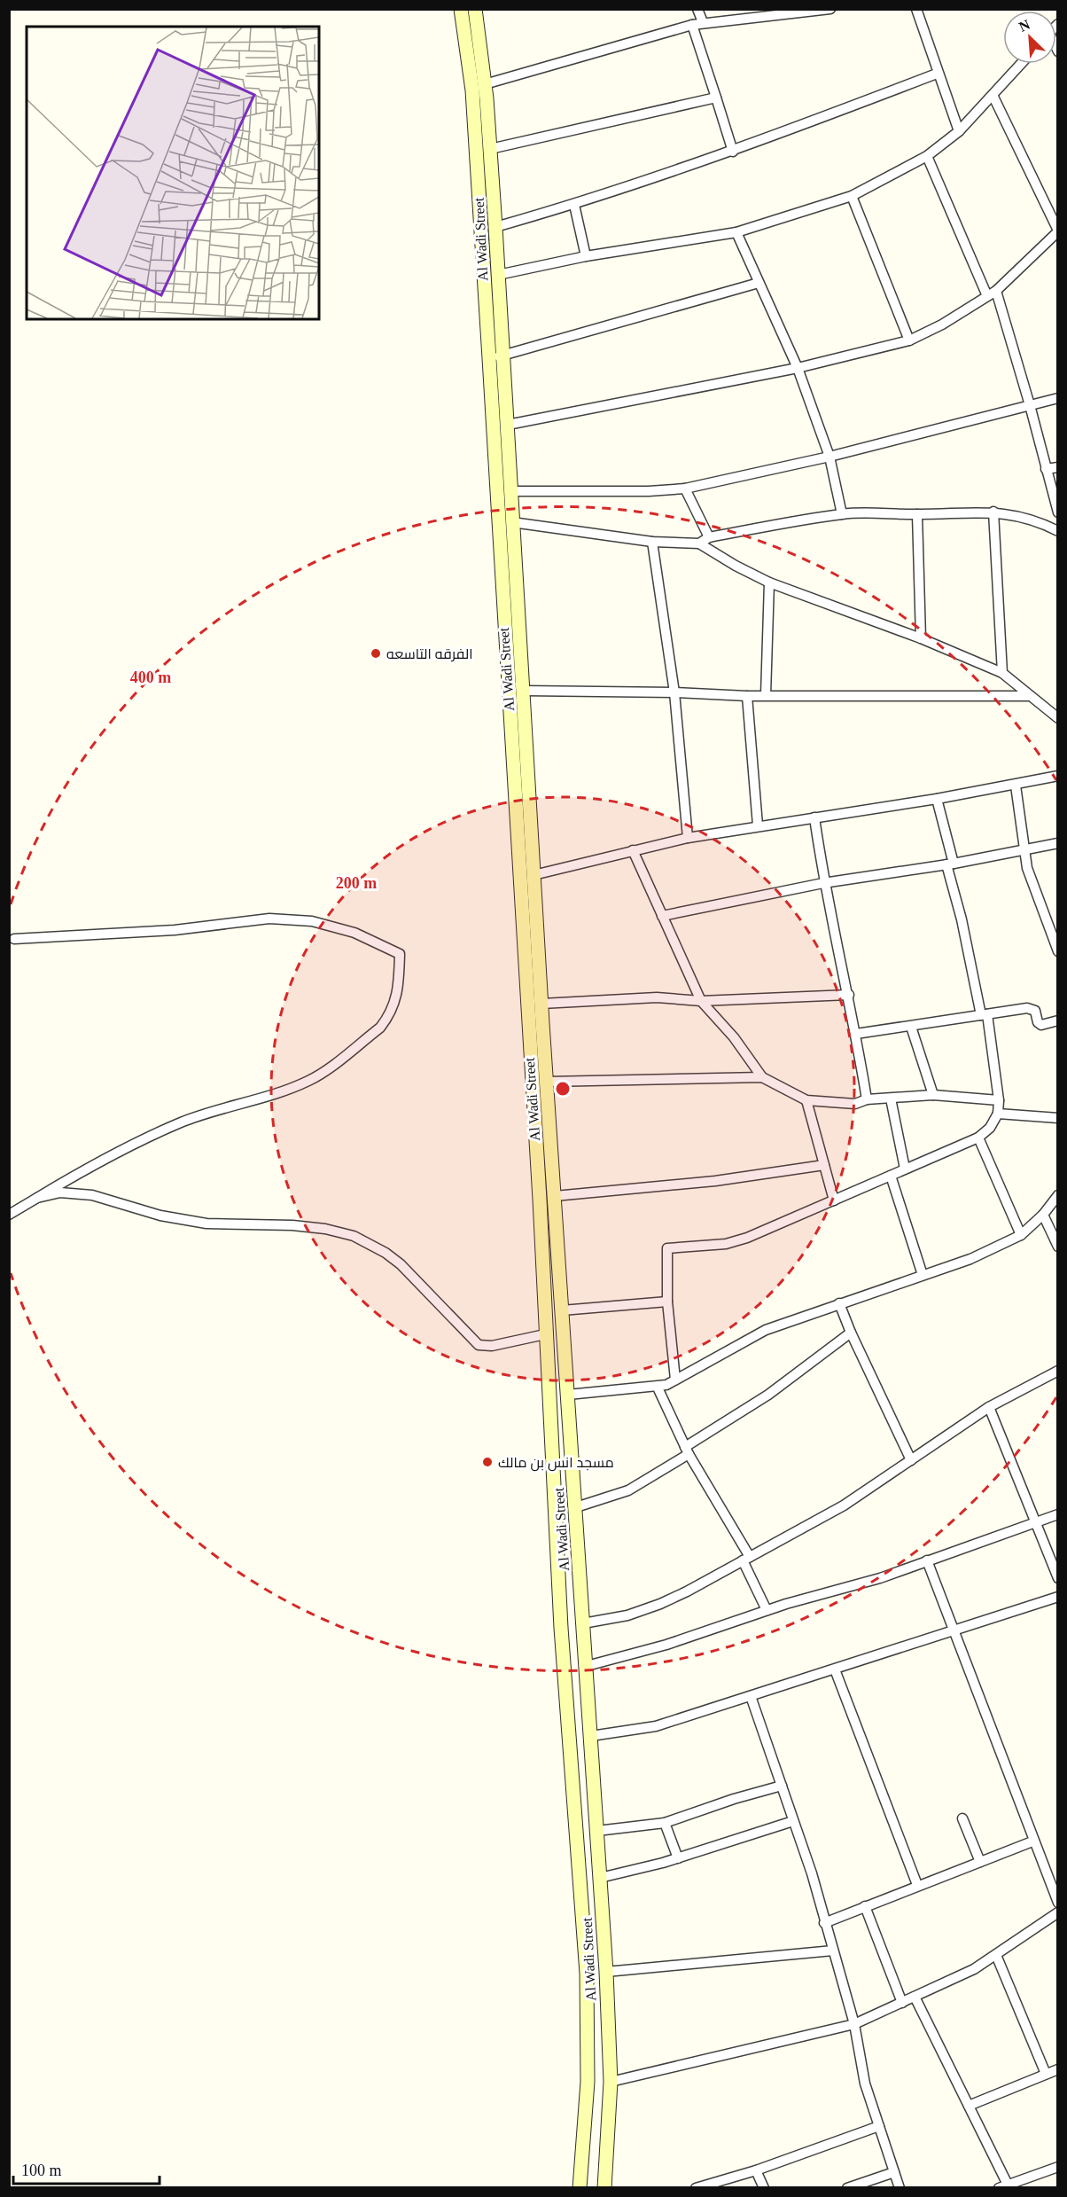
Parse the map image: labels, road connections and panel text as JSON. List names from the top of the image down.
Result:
{
  "streets": {
    "main road": ["Al Wadi Street"]
  },
  "places": ["الفرقه التاسعه", "مسجد انس بن مالك"],
  "scale_bar": "100 m",
  "north": "top left",
  "rings": ["400 m", "200 m"]
}
